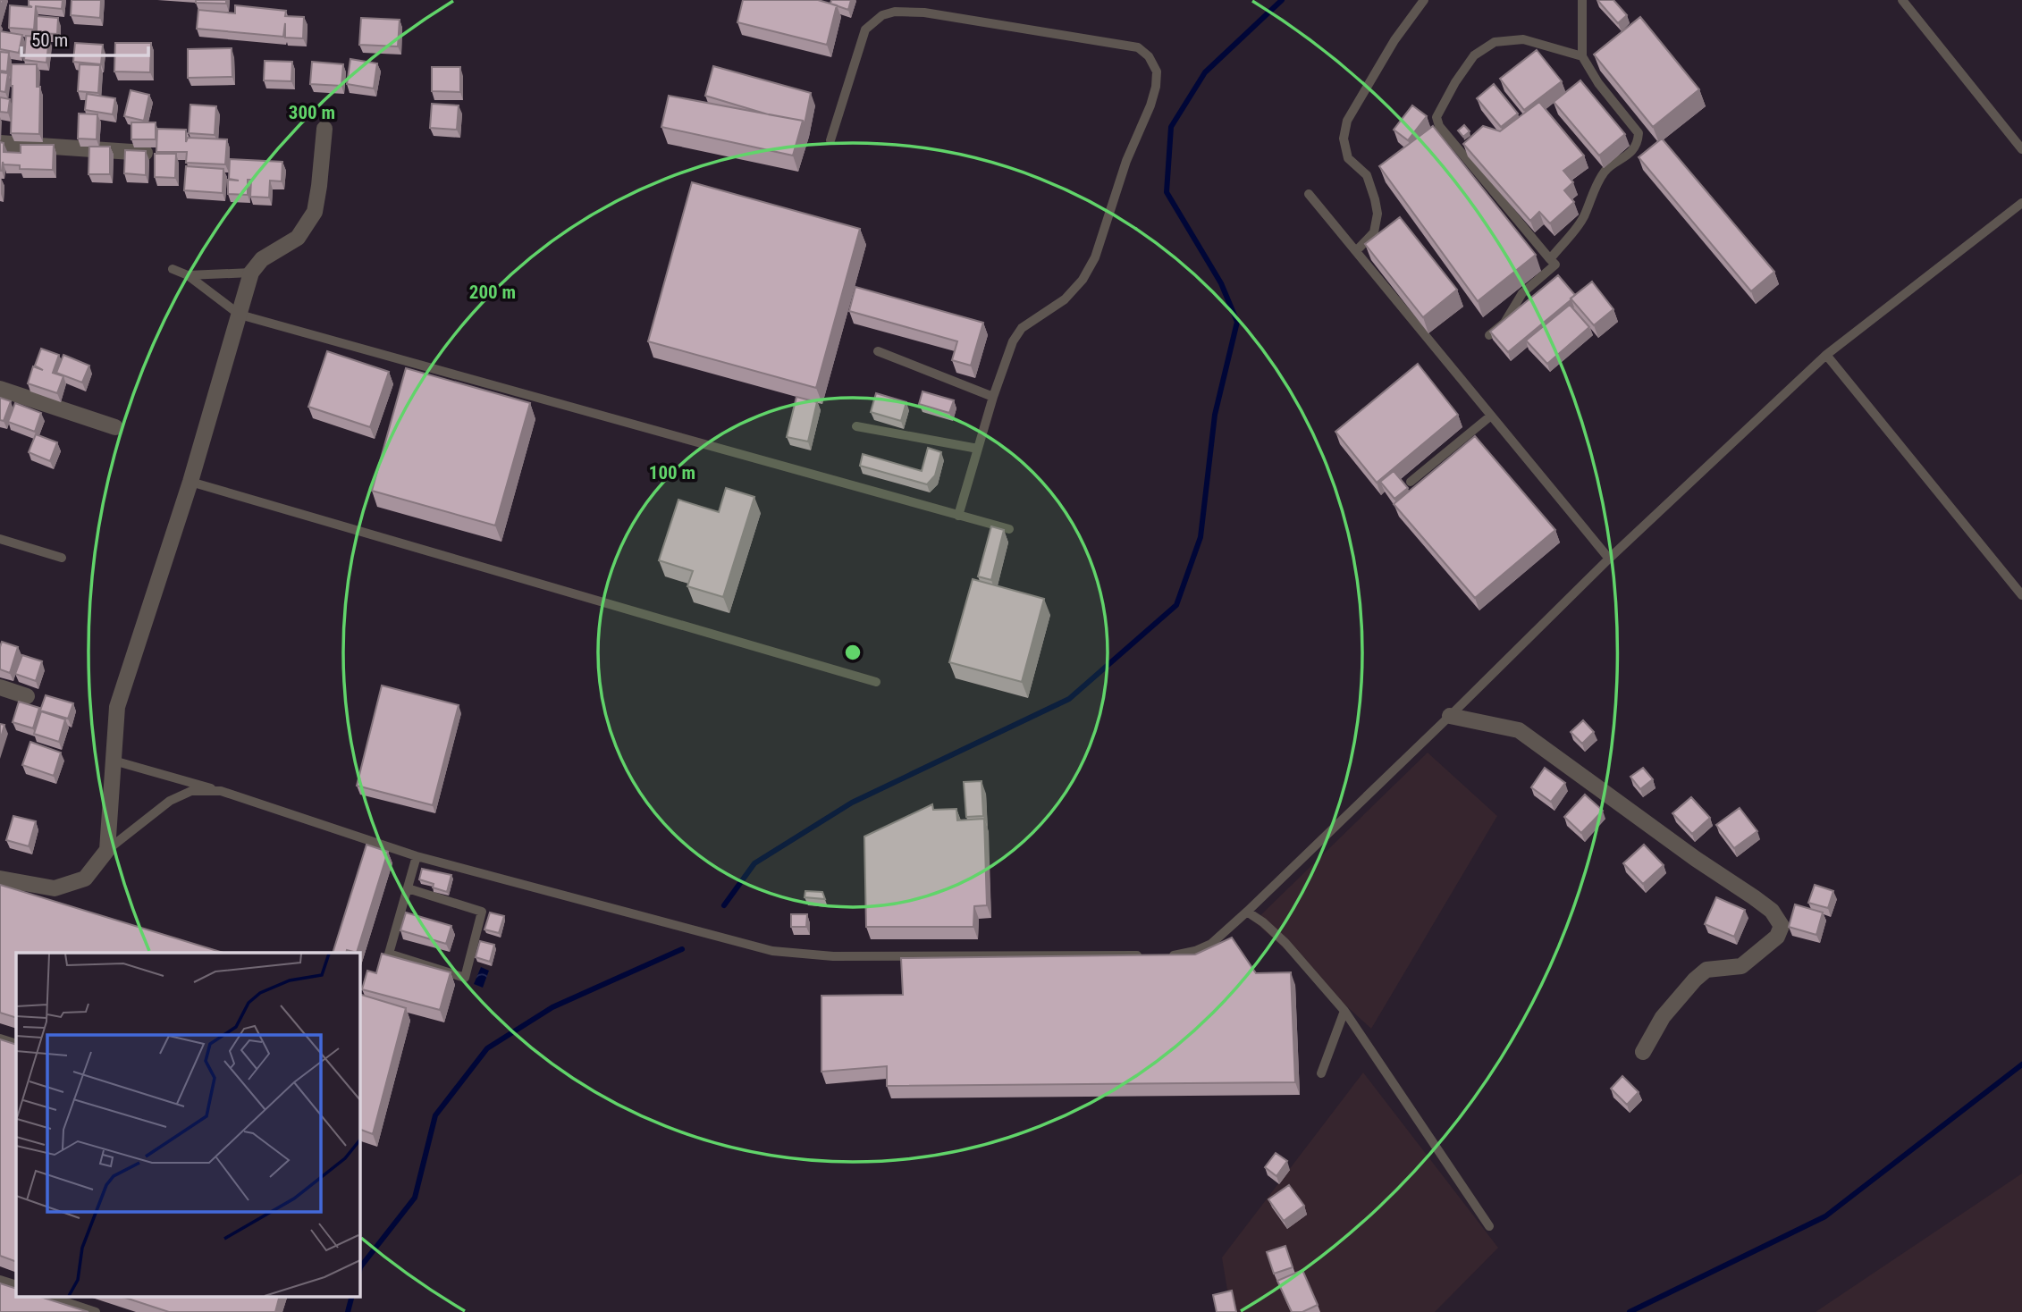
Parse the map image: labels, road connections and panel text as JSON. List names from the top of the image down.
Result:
{
  "scale_bar": "50 m",
  "rings": ["300 m", "200 m", "100 m"]
}
